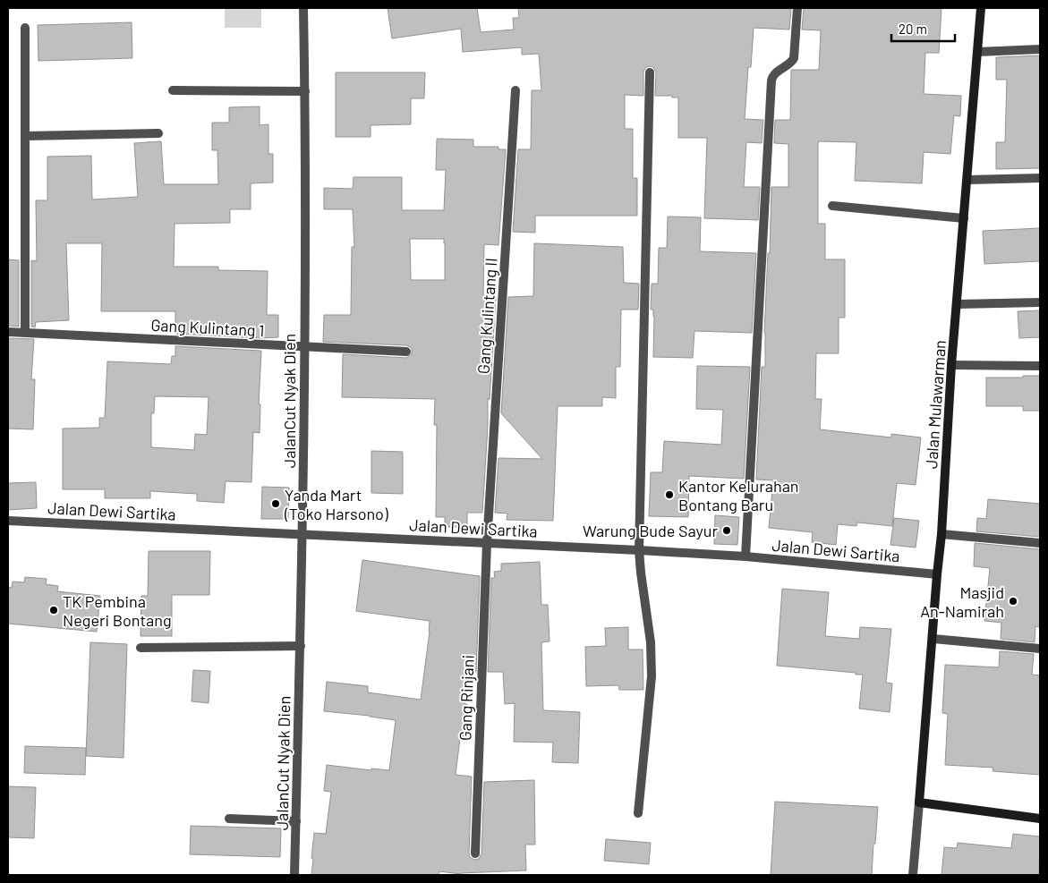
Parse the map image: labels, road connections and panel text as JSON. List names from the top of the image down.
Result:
{
  "streets": {
    "street": [
      "Gang Kulintang II",
      "Gang Kulintang 1",
      "JalanCut Nyak Dien",
      "Jalan Mulawarman",
      "Jalan Dewi Sartika",
      "Gang Rinjani"
    ]
  },
  "crossings": [
    ["Gang Kulintang II", "Jalan Dewi Sartika"],
    ["Gang Kulintang II", "Gang Rinjani"],
    ["Gang Kulintang 1", "JalanCut Nyak Dien"],
    ["JalanCut Nyak Dien", "Jalan Dewi Sartika"],
    ["Jalan Mulawarman", "Jalan Dewi Sartika"],
    ["Jalan Dewi Sartika", "Gang Rinjani"]
  ],
  "places": [
    "Kantor Kelurahan Bontang Baru",
    "Yanda Mart (Toko Harsono)",
    "Warung Bude Sayur",
    "Masjid An-Namirah",
    "TK Pembina Negeri Bontang"
  ],
  "scale_bar": "20 m"
}
